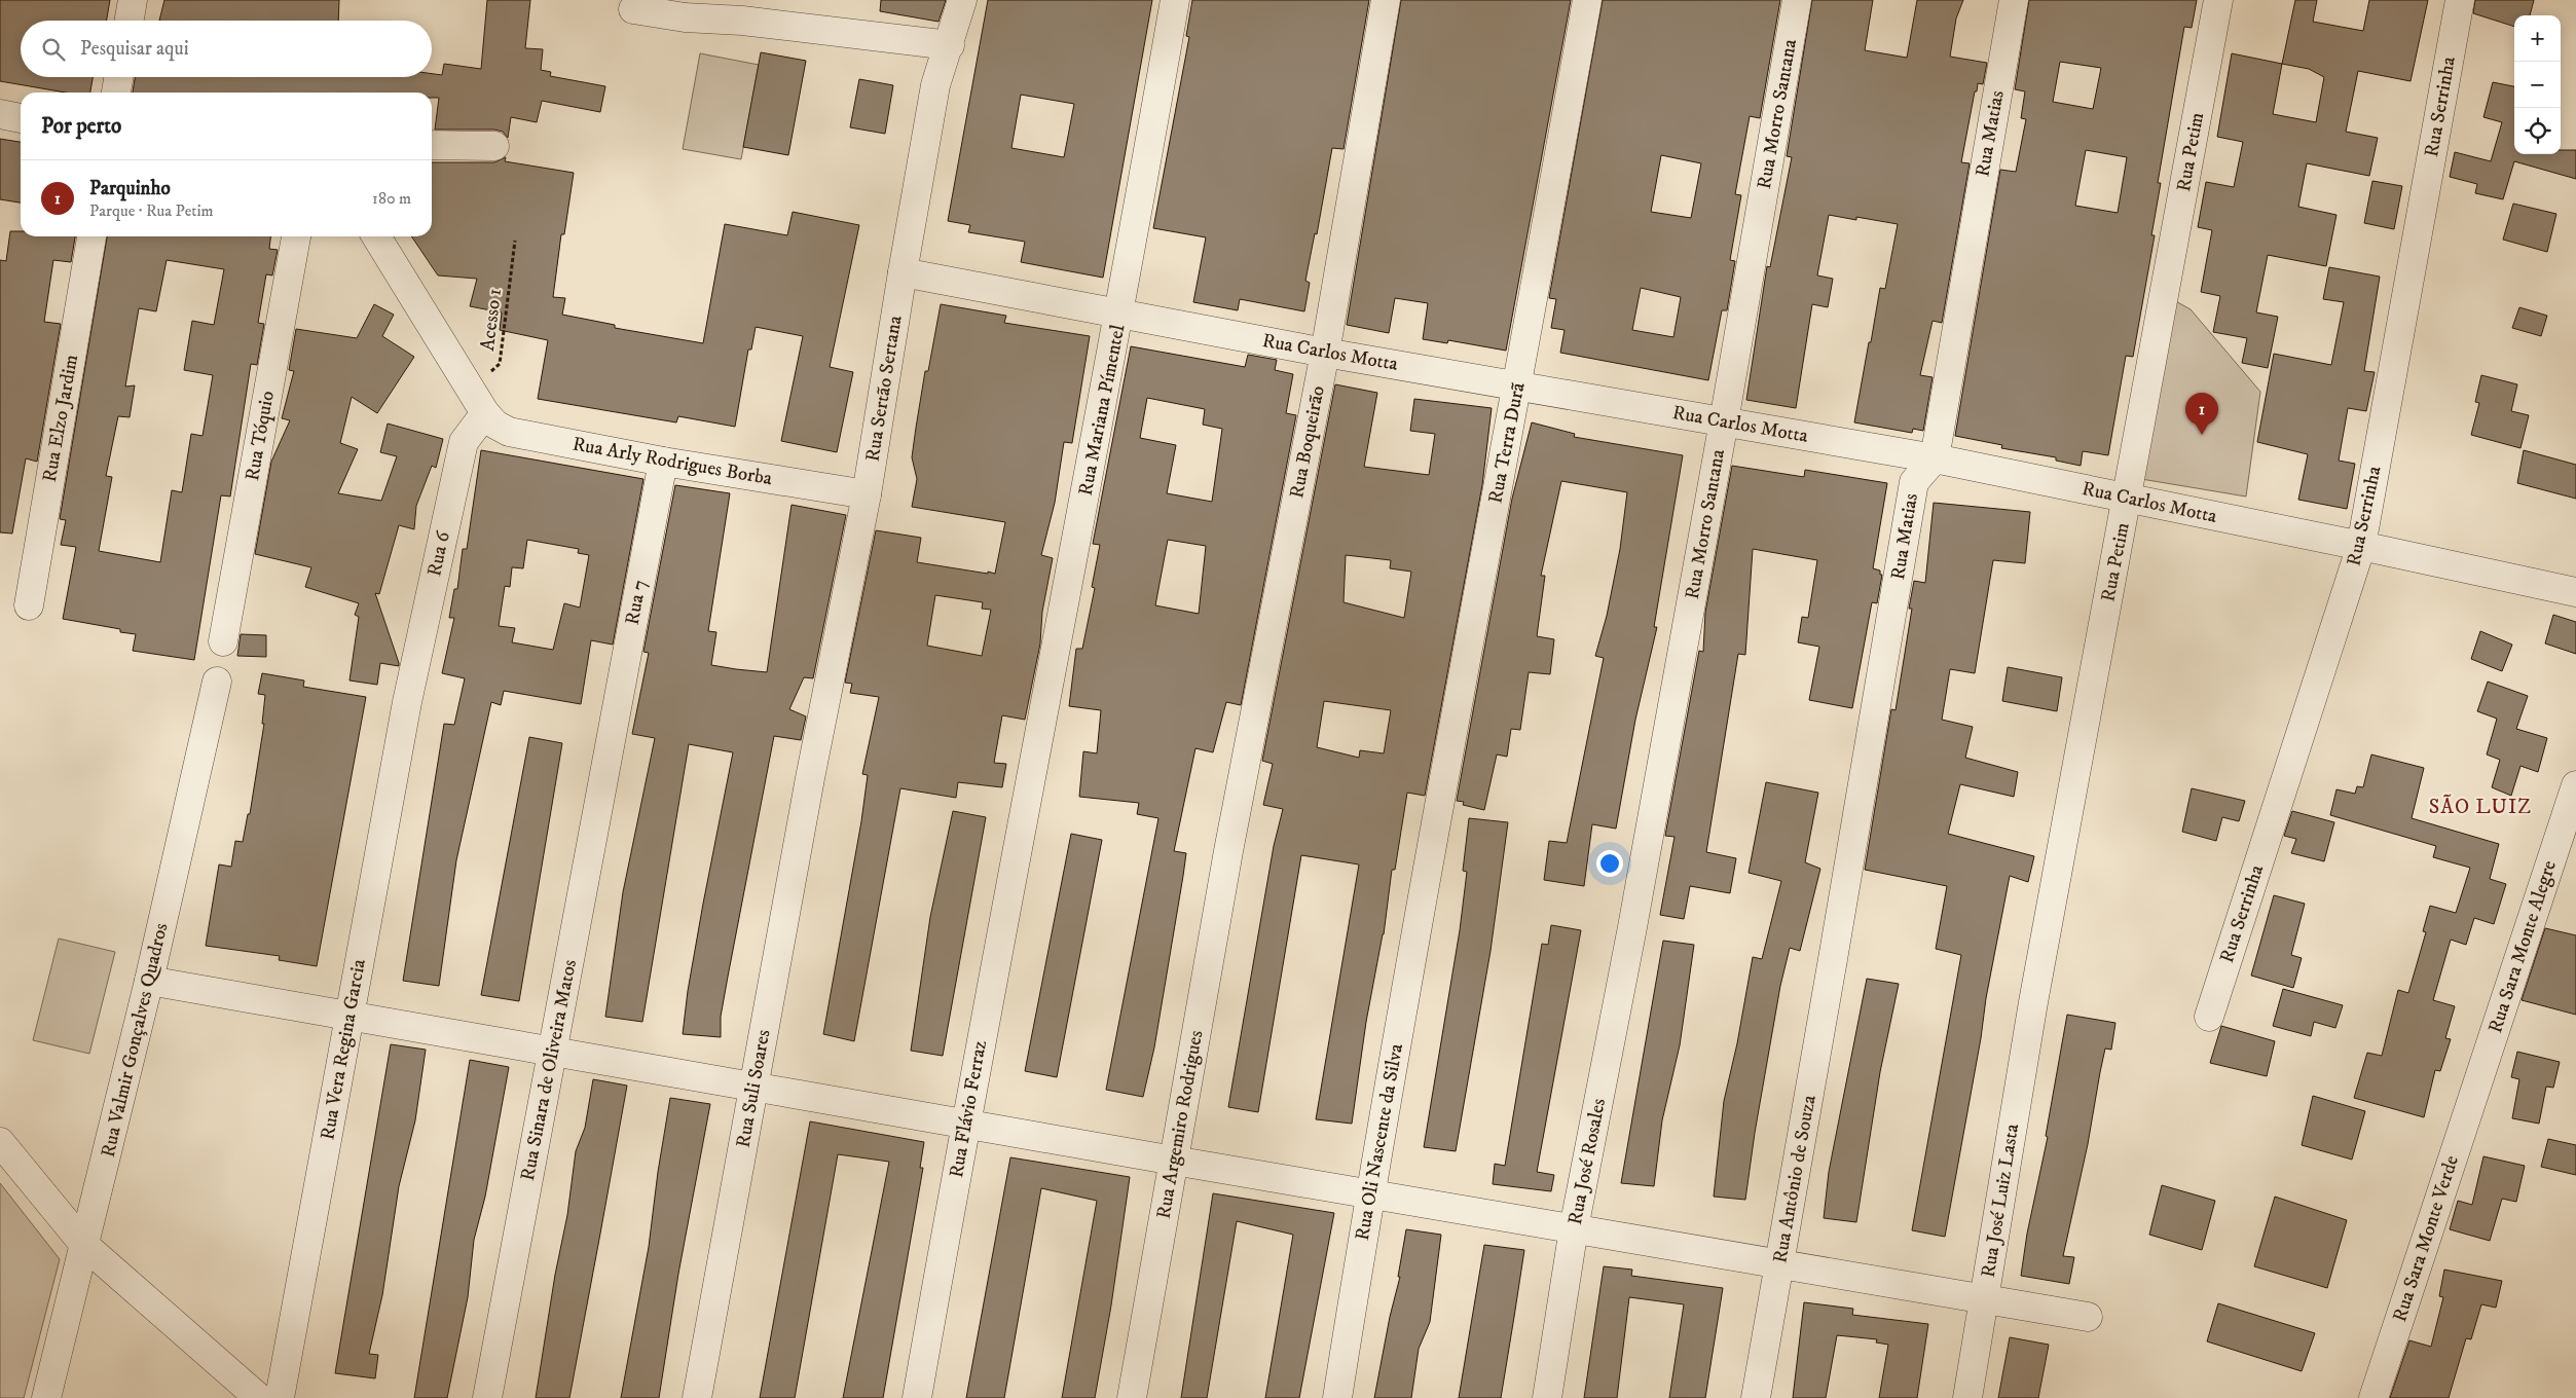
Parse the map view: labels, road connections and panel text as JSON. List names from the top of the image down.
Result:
{
  "streets": {
    "street": [
      "Rua Serrinha",
      "Rua Morro Santana",
      "Rua Matias",
      "Rua Petim",
      "Rua Carlos Motta",
      "Rua Sertão Sertana",
      "Rua Mariana Pímentel",
      "Rua Elzo Jardim",
      "Rua Tóquio",
      "Rua Boqueirão",
      "Rua Terra Durã",
      "Rua Arly Rodrigues Borba",
      "Rua 6",
      "Rua 7",
      "Rua Sara Monte Alegre",
      "Rua Valmir Gonçalves Quadros",
      "Rua Vera Regina Garcia",
      "Rua Sinara de Oliveira Matos",
      "Rua Suli Soares",
      "Rua Flávio Ferraz",
      "Rua Argemiro Rodrigues",
      "Rua Oli Nascente da Silva",
      "Rua José Rosales",
      "Rua Antônio de Souza",
      "Rua José Luiz Lasta",
      "Rua Sara Monte Verde"
    ],
    "path": ["Acesso 1"]
  },
  "crossings": [
    ["Rua Serrinha", "Rua Carlos Motta"],
    ["Rua Morro Santana", "Rua Carlos Motta"],
    ["Rua Morro Santana", "Rua José Rosales"],
    ["Rua Matias", "Rua Carlos Motta"],
    ["Rua Matias", "Rua Antônio de Souza"],
    ["Rua Petim", "Rua Carlos Motta"],
    ["Rua Petim", "Rua José Luiz Lasta"],
    ["Rua Carlos Motta", "Rua Sertão Sertana"],
    ["Rua Carlos Motta", "Rua Mariana Pímentel"],
    ["Rua Carlos Motta", "Rua Boqueirão"],
    ["Rua Carlos Motta", "Rua Terra Durã"],
    ["Rua Sertão Sertana", "Rua Arly Rodrigues Borba"],
    ["Rua Sertão Sertana", "Rua Suli Soares"],
    ["Rua Mariana Pímentel", "Rua Flávio Ferraz"],
    ["Rua Boqueirão", "Rua Argemiro Rodrigues"],
    ["Rua Terra Durã", "Rua Oli Nascente da Silva"],
    ["Rua Arly Rodrigues Borba", "Rua 6"],
    ["Rua Arly Rodrigues Borba", "Rua 7"],
    ["Rua 6", "Rua Vera Regina Garcia"],
    ["Rua 7", "Rua Sinara de Oliveira Matos"],
    ["Rua Sara Monte Alegre", "Rua Sara Monte Verde"]
  ],
  "districts": ["SÃO LUIZ"],
  "page": {
    "map_buttons": ["+", "−"],
    "search": "Pesquisar aqui",
    "heading": "Por perto",
    "list": [
      {
        "mark": "1",
        "name": "Parquinho",
        "note": "Parque · Rua Petim",
        "value": "180 m"
      }
    ],
    "pins": "1"
  }
}
